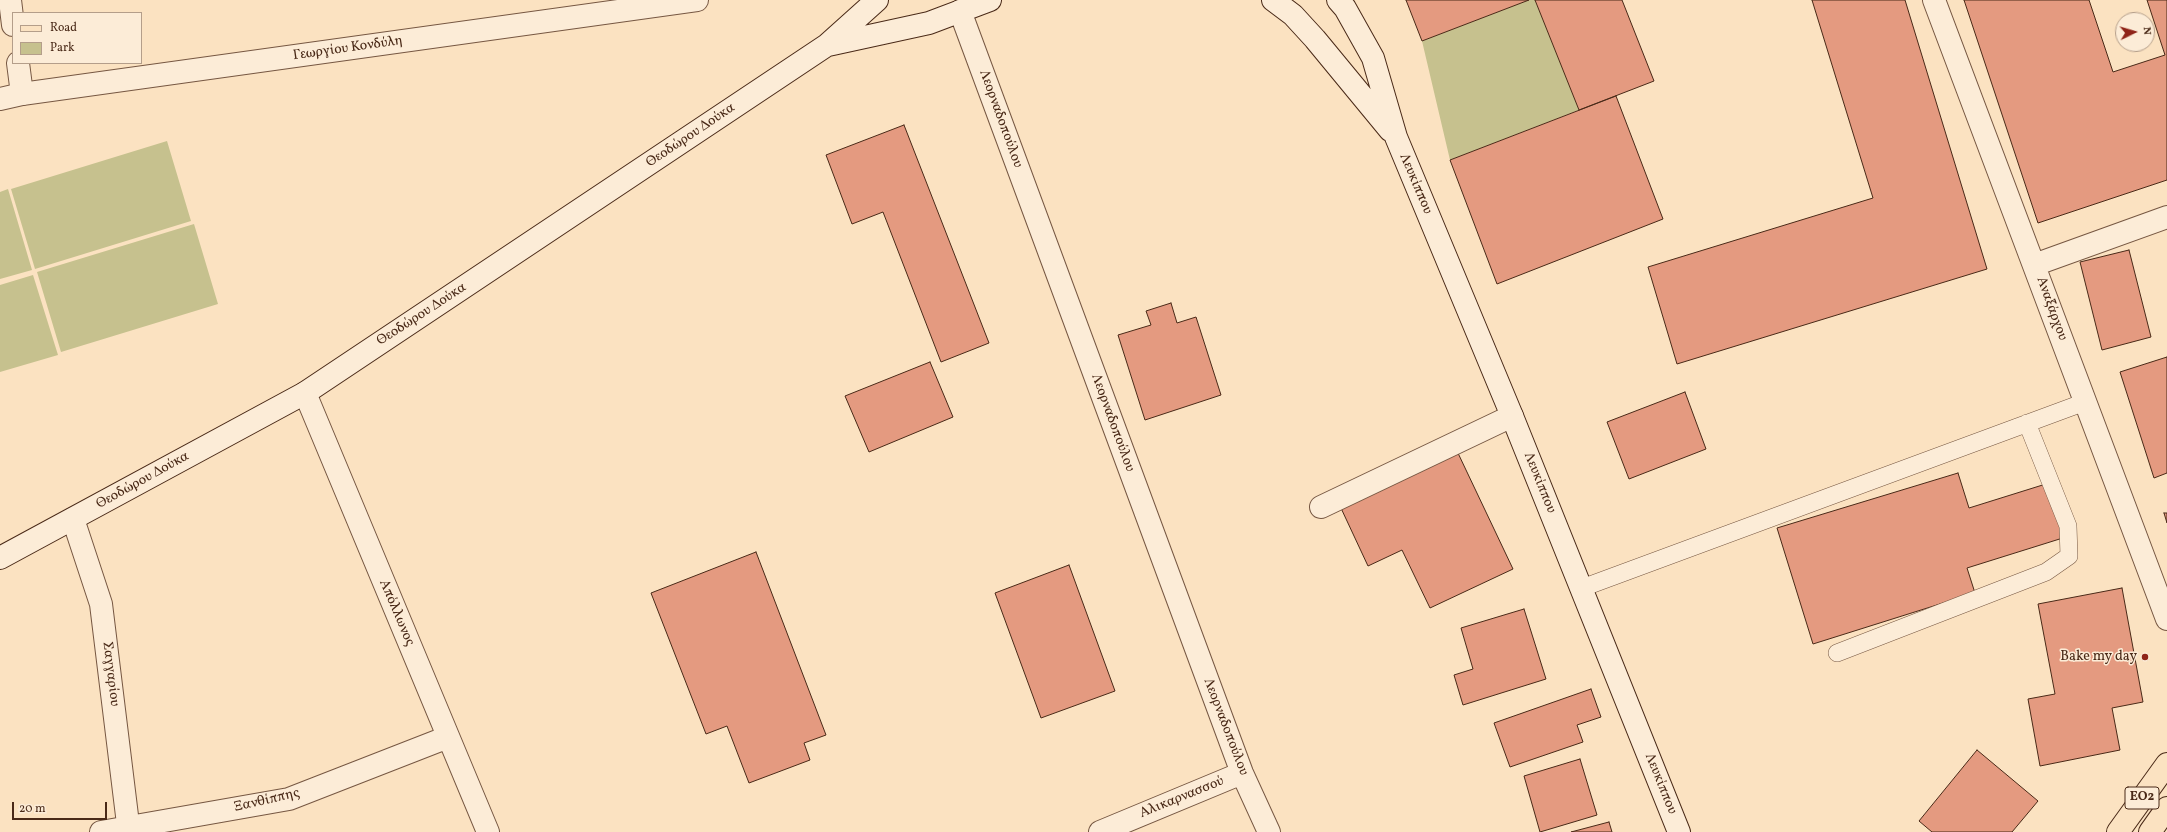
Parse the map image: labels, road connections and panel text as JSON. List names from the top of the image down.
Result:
{
  "streets": {
    "main road": ["ΕΟ2"],
    "street": [
      "Γεωργίου Κονδύλη",
      "Λεορναδοπούλου",
      "Θεοδώρου Δούκα",
      "Λευκίππου",
      "Αναξάρχου",
      "Απόλλωνος",
      "Σαγγαρίου",
      "Αλικαρνασσού",
      "Ξανθίππης"
    ]
  },
  "crossings": [
    ["Λεορναδοπούλου", "Θεοδώρου Δούκα"],
    ["Λεορναδοπούλου", "Αλικαρνασσού"],
    ["Θεοδώρου Δούκα", "Απόλλωνος"],
    ["Θεοδώρου Δούκα", "Σαγγαρίου"],
    ["Απόλλωνος", "Ξανθίππης"],
    ["Σαγγαρίου", "Ξανθίππης"]
  ],
  "places": ["Bake my day"],
  "legend": ["Road", "Park"],
  "scale_bar": "20 m",
  "north": "right"
}
